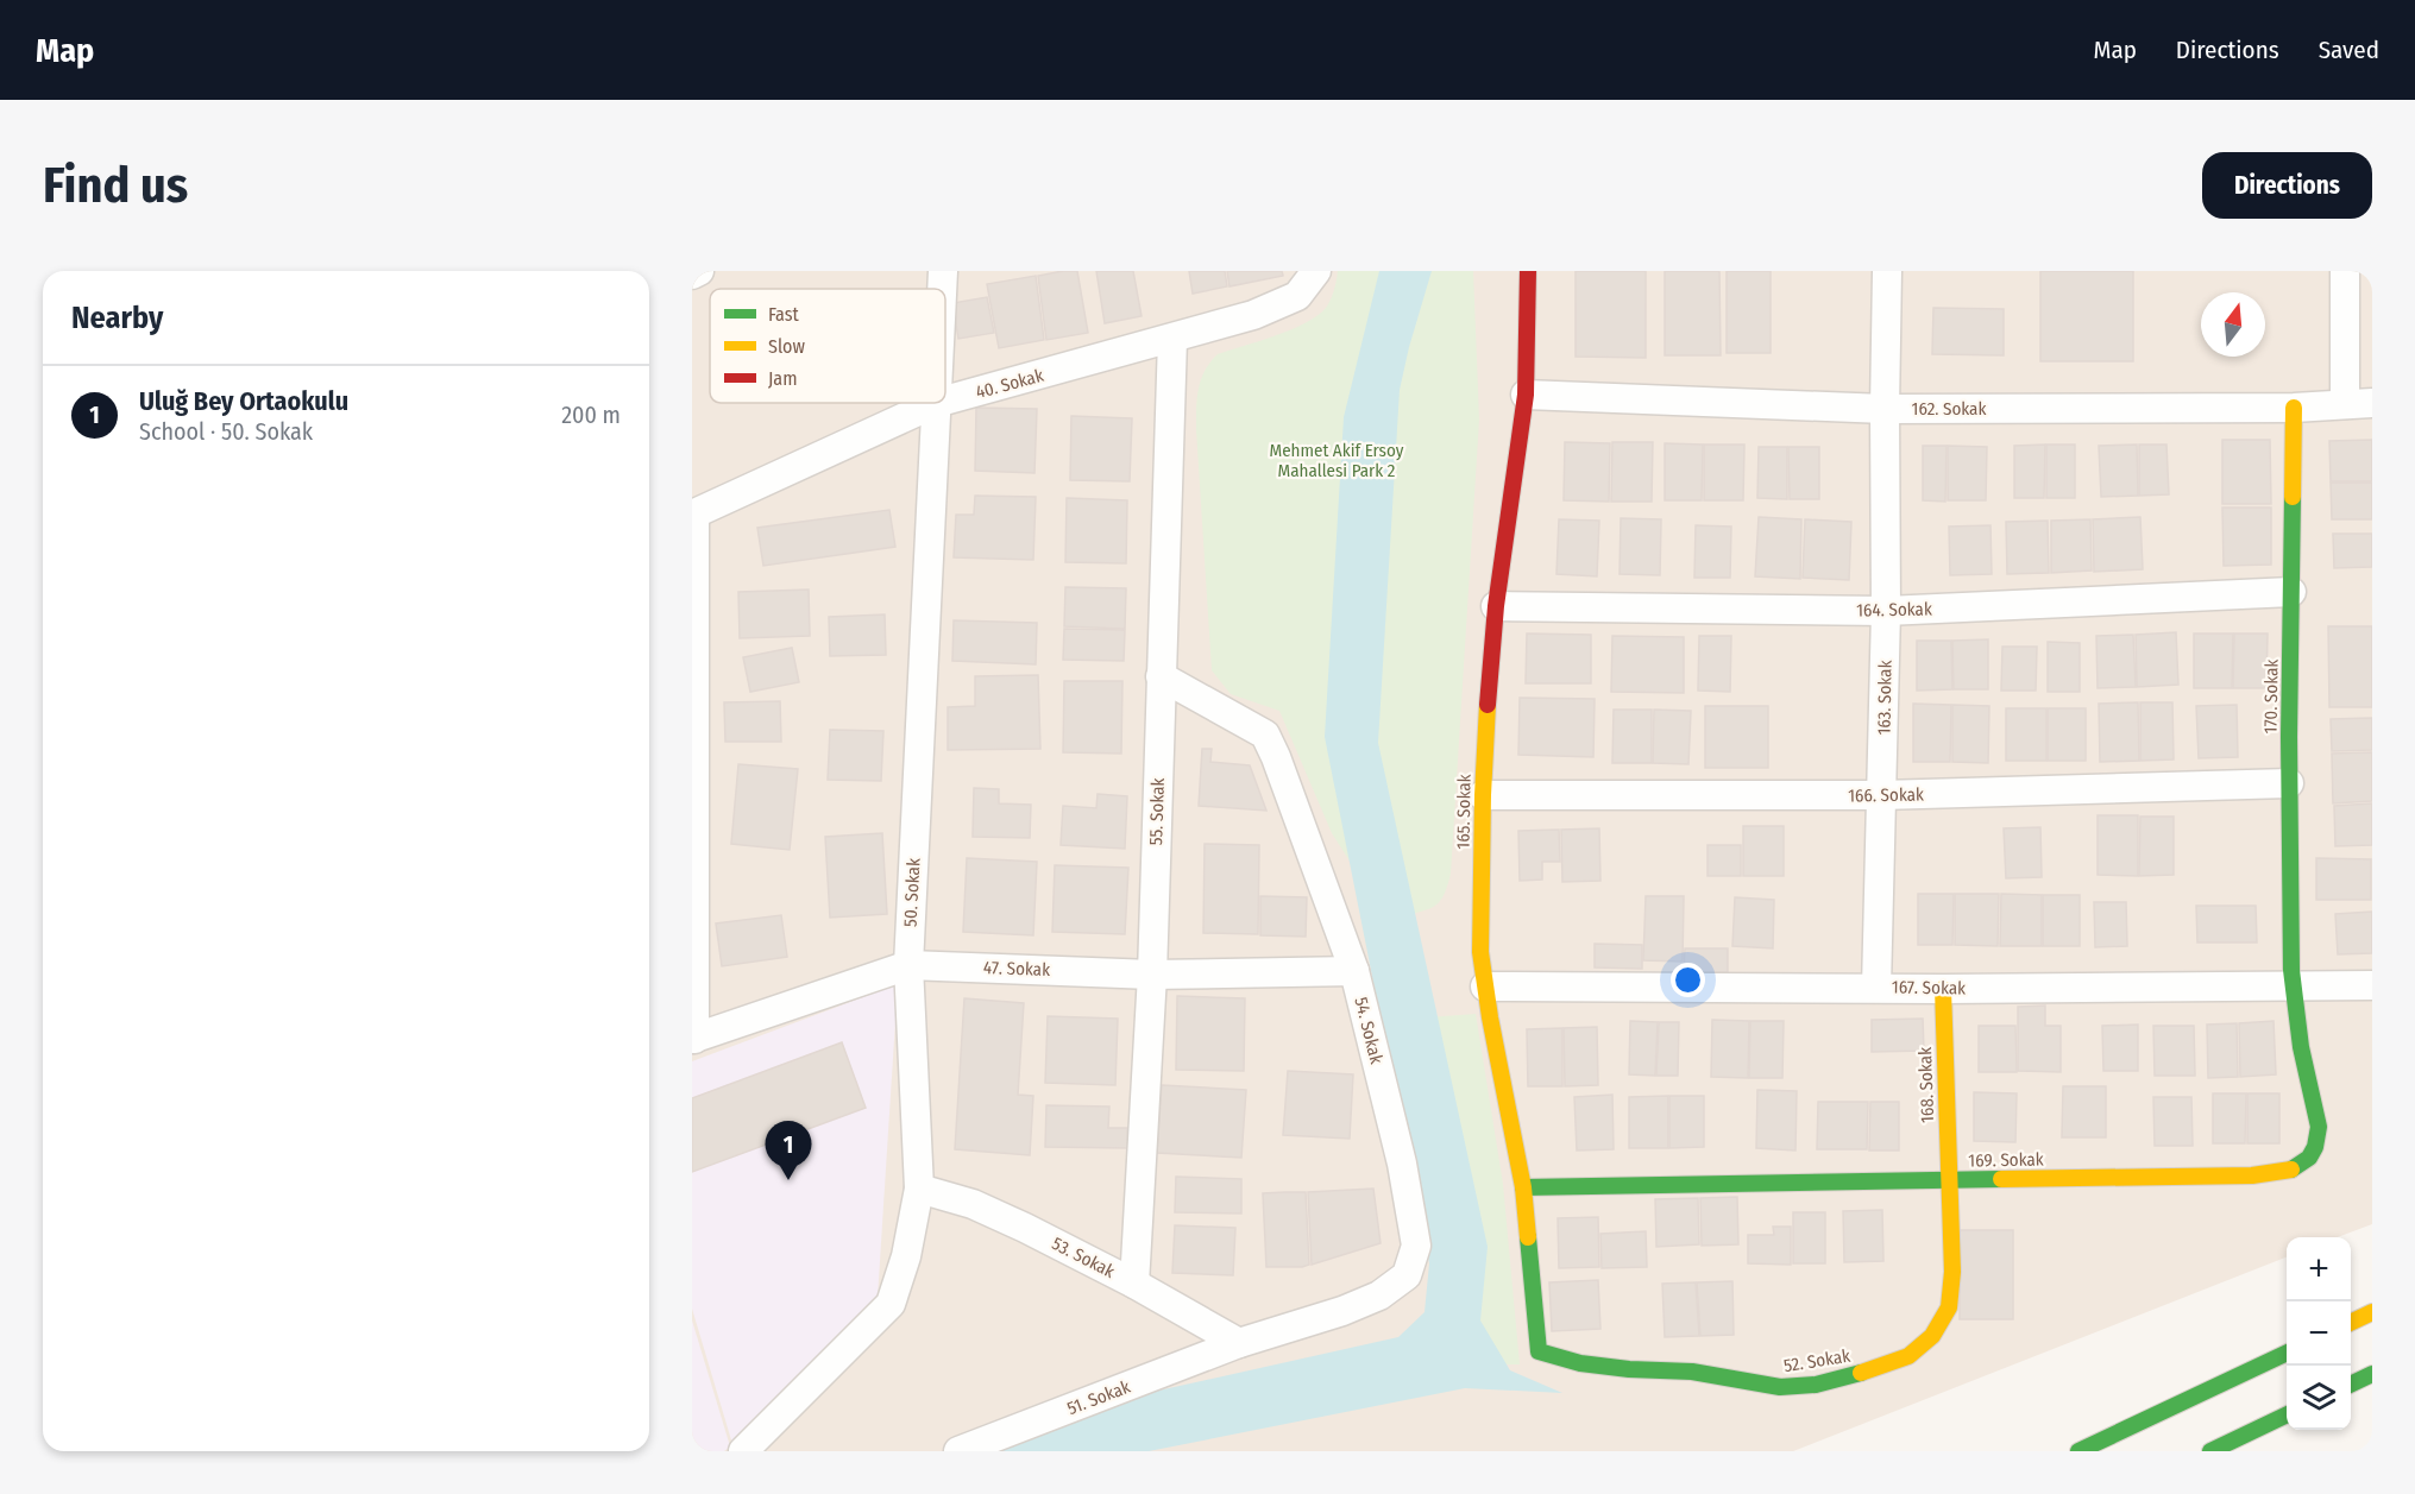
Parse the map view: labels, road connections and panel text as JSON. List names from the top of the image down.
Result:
{
  "streets": {
    "street": [
      "40. Sokak",
      "162. Sokak",
      "164. Sokak",
      "170. Sokak",
      "163. Sokak",
      "166. Sokak",
      "55. Sokak",
      "165. Sokak",
      "50. Sokak",
      "47. Sokak",
      "167. Sokak",
      "54. Sokak",
      "168. Sokak",
      "169. Sokak",
      "53. Sokak",
      "52. Sokak",
      "51. Sokak"
    ]
  },
  "crossings": [
    ["40. Sokak", "55. Sokak"],
    ["40. Sokak", "50. Sokak"],
    ["162. Sokak", "170. Sokak"],
    ["162. Sokak", "163. Sokak"],
    ["162. Sokak", "165. Sokak"],
    ["164. Sokak", "170. Sokak"],
    ["164. Sokak", "163. Sokak"],
    ["164. Sokak", "165. Sokak"],
    ["170. Sokak", "166. Sokak"],
    ["170. Sokak", "167. Sokak"],
    ["170. Sokak", "169. Sokak"],
    ["163. Sokak", "166. Sokak"],
    ["163. Sokak", "167. Sokak"],
    ["166. Sokak", "165. Sokak"],
    ["55. Sokak", "47. Sokak"],
    ["55. Sokak", "54. Sokak"],
    ["55. Sokak", "53. Sokak"],
    ["165. Sokak", "167. Sokak"],
    ["165. Sokak", "169. Sokak"],
    ["165. Sokak", "52. Sokak"],
    ["50. Sokak", "47. Sokak"],
    ["50. Sokak", "53. Sokak"],
    ["47. Sokak", "54. Sokak"],
    ["167. Sokak", "168. Sokak"],
    ["167. Sokak", "169. Sokak"],
    ["54. Sokak", "53. Sokak"],
    ["54. Sokak", "51. Sokak"],
    ["168. Sokak", "169. Sokak"],
    ["168. Sokak", "52. Sokak"],
    ["169. Sokak", "52. Sokak"],
    ["53. Sokak", "51. Sokak"]
  ],
  "parks": ["Mehmet Akif Ersoy Mahallesi Park 2"],
  "legend": ["Fast", "Slow", "Jam"],
  "north": "top",
  "page": {
    "header": "Map",
    "nav": ["Map", "Directions", "Saved"],
    "buttons": "Directions",
    "title": "Find us",
    "heading": "Nearby",
    "list": [
      {
        "mark": "1",
        "name": "Uluğ Bey Ortaokulu",
        "note": "School · 50. Sokak",
        "value": "200 m"
      }
    ],
    "pins": "1",
    "map_buttons": ["+", "−"]
  }
}
